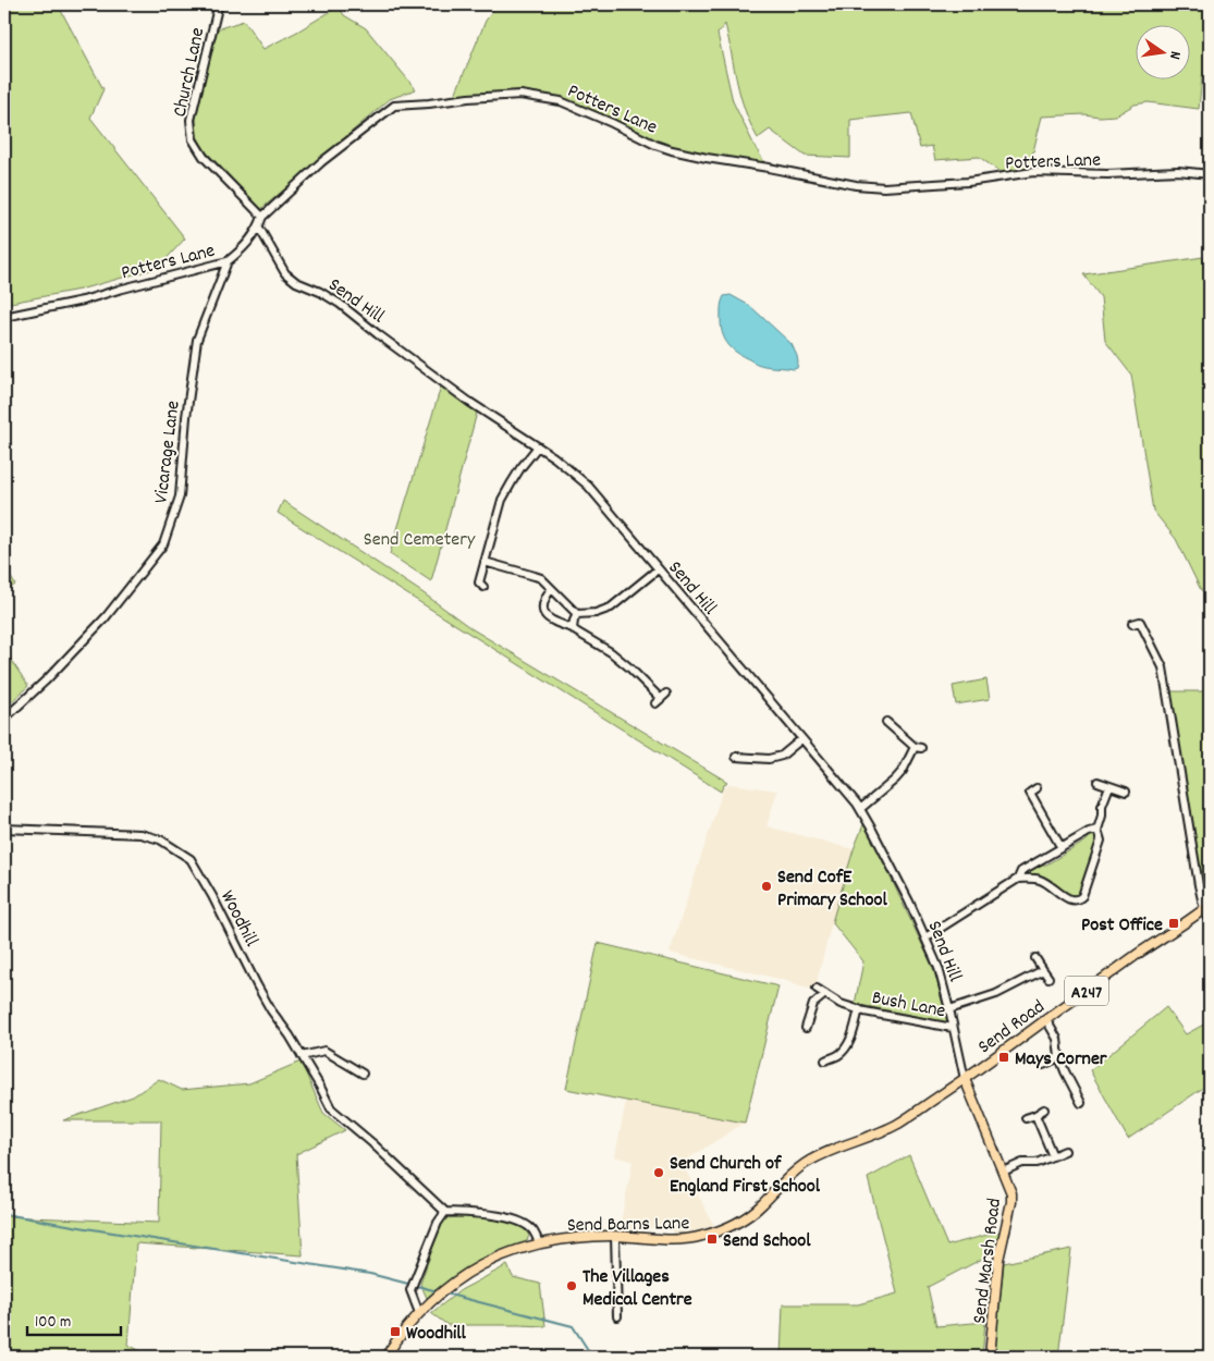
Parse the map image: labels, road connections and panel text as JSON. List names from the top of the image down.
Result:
{
  "streets": {
    "main road": [
      "A247",
      "Send Road",
      "Send Barns Lane",
      "Send Marsh Road"
    ],
    "street": [
      "Church Lane",
      "Potters Lane",
      "Send Hill",
      "Vicarage Lane",
      "Woodhill",
      "Bush Lane"
    ]
  },
  "crossings": [
    ["Church Lane", "Potters Lane"],
    ["Potters Lane", "Send Hill"],
    ["Potters Lane", "Vicarage Lane"],
    ["Send Hill", "Bush Lane"],
    ["Send Hill", "Send Road"],
    ["Send Hill", "Send Barns Lane"],
    ["Send Hill", "Send Marsh Road"],
    ["Send Road", "Send Barns Lane"],
    ["Send Road", "Send Marsh Road"],
    ["Send Barns Lane", "Send Marsh Road"]
  ],
  "parks": ["Send Cemetery"],
  "places": {
    "other": ["Send CofE Primary School", "Send Church of England First School", "The Villages Medical Centre"],
    "transit": [
      "Post Office",
      "Mays Corner",
      "Send School",
      "Woodhill"
    ]
  },
  "scale_bar": "100 m",
  "north": "right"
}
